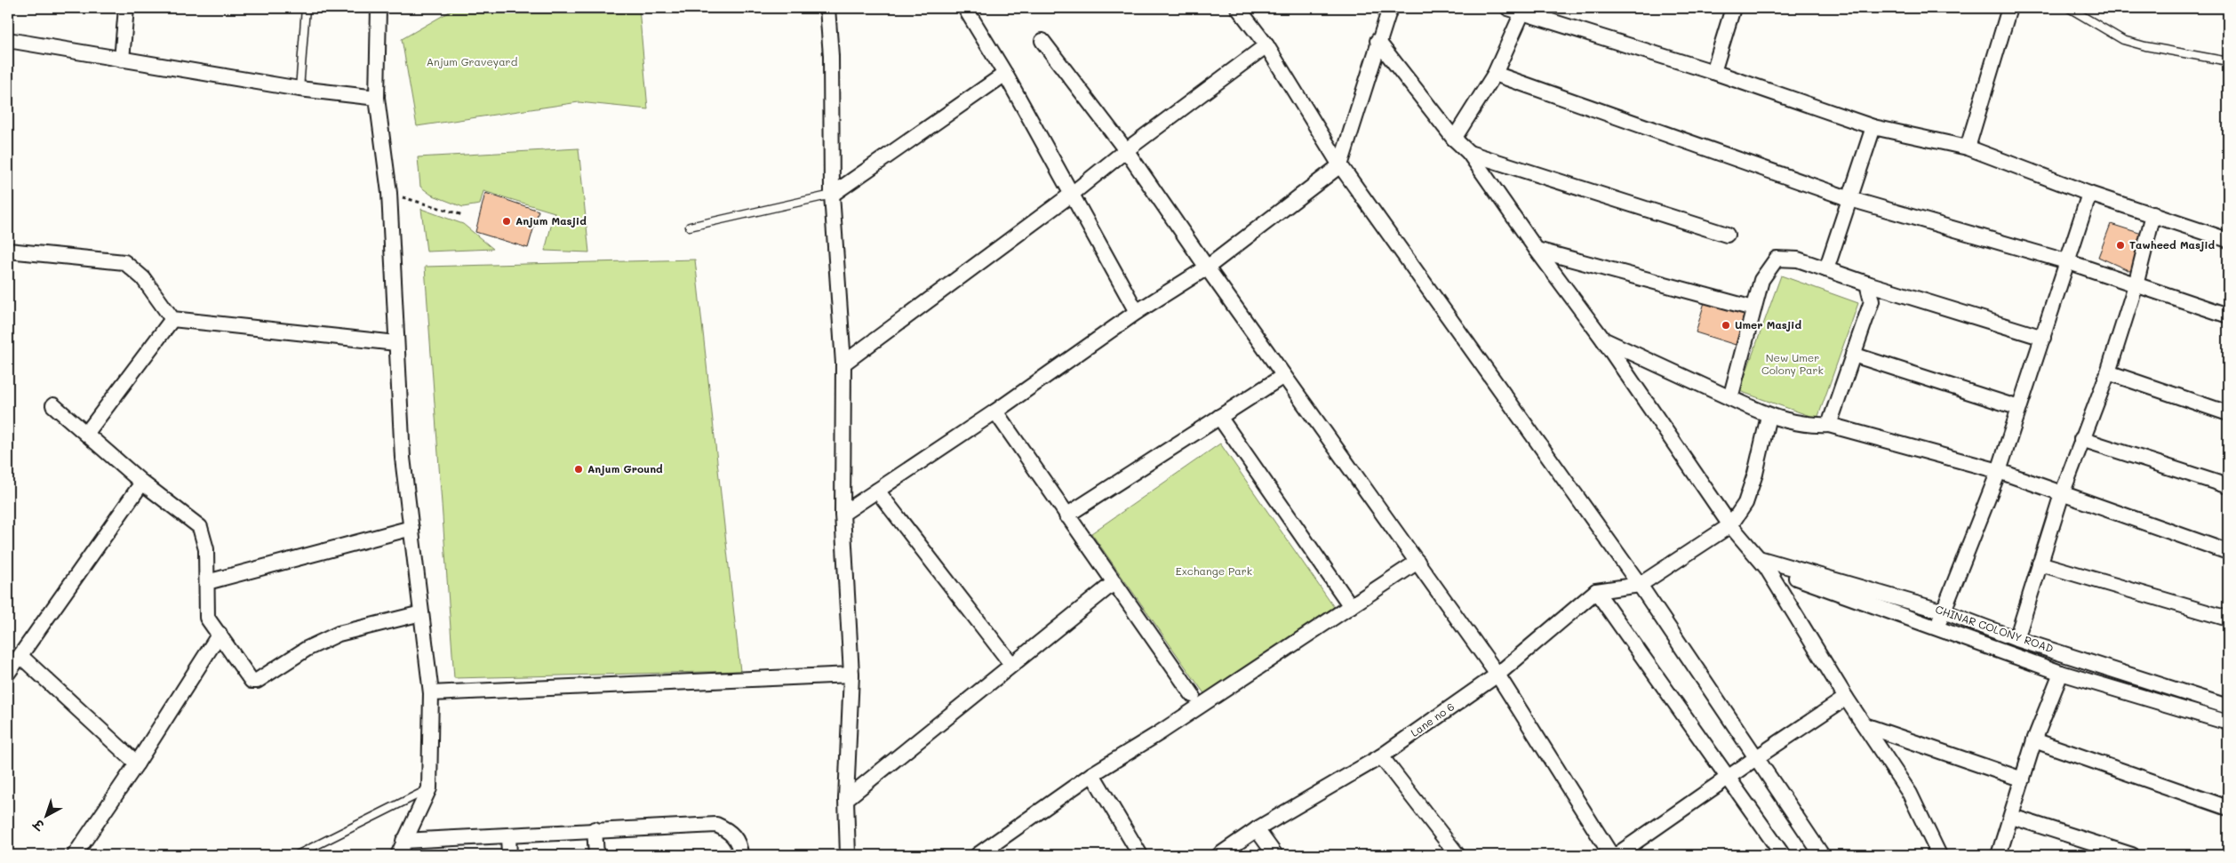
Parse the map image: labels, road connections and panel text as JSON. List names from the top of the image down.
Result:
{
  "streets": {
    "street": ["CHINAR COLONY ROAD", "Lane no 6"]
  },
  "parks": ["Anjum Graveyard", "New Umer Colony Park", "Exchange Park"],
  "places": [
    "Anjum Masjid",
    "Tawheed Masjid",
    "Umer Masjid",
    "Anjum Ground"
  ],
  "north": "bottom left"
}
